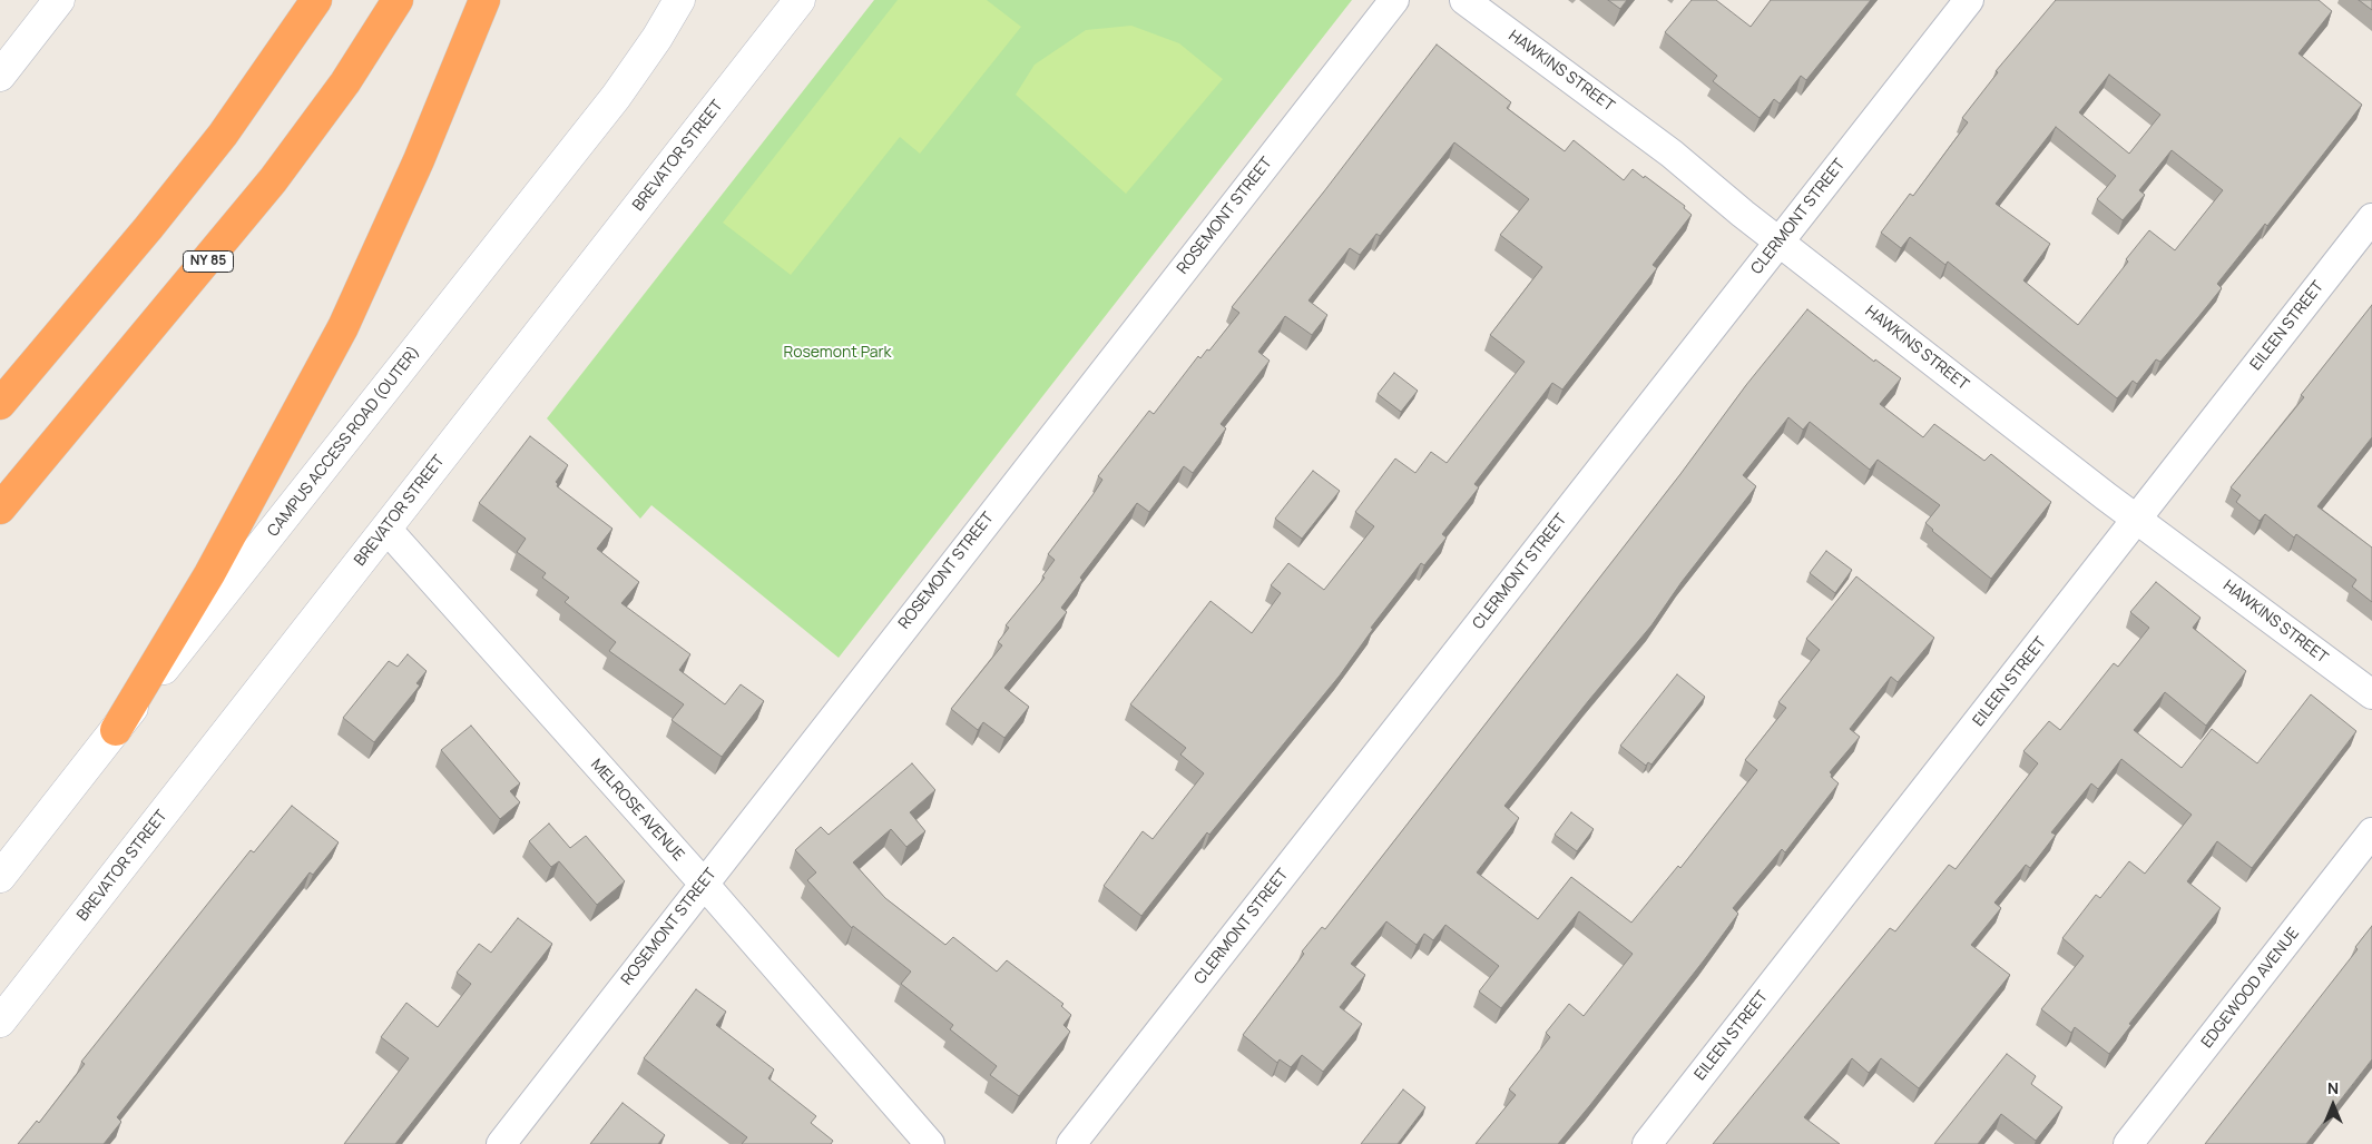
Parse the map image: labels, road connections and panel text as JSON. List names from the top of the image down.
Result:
{
  "streets": {
    "highway": ["NY 85"],
    "street": [
      "HAWKINS STREET",
      "BREVATOR STREET",
      "ROSEMONT STREET",
      "CLERMONT STREET",
      "EILEEN STREET",
      "CAMPUS ACCESS ROAD (OUTER)",
      "MELROSE AVENUE",
      "EDGEWOOD AVENUE"
    ]
  },
  "crossings": [
    ["HAWKINS STREET", "CLERMONT STREET"],
    ["HAWKINS STREET", "EILEEN STREET"],
    ["BREVATOR STREET", "MELROSE AVENUE"],
    ["ROSEMONT STREET", "MELROSE AVENUE"]
  ],
  "parks": ["Rosemont Park"],
  "north": "top"
}
